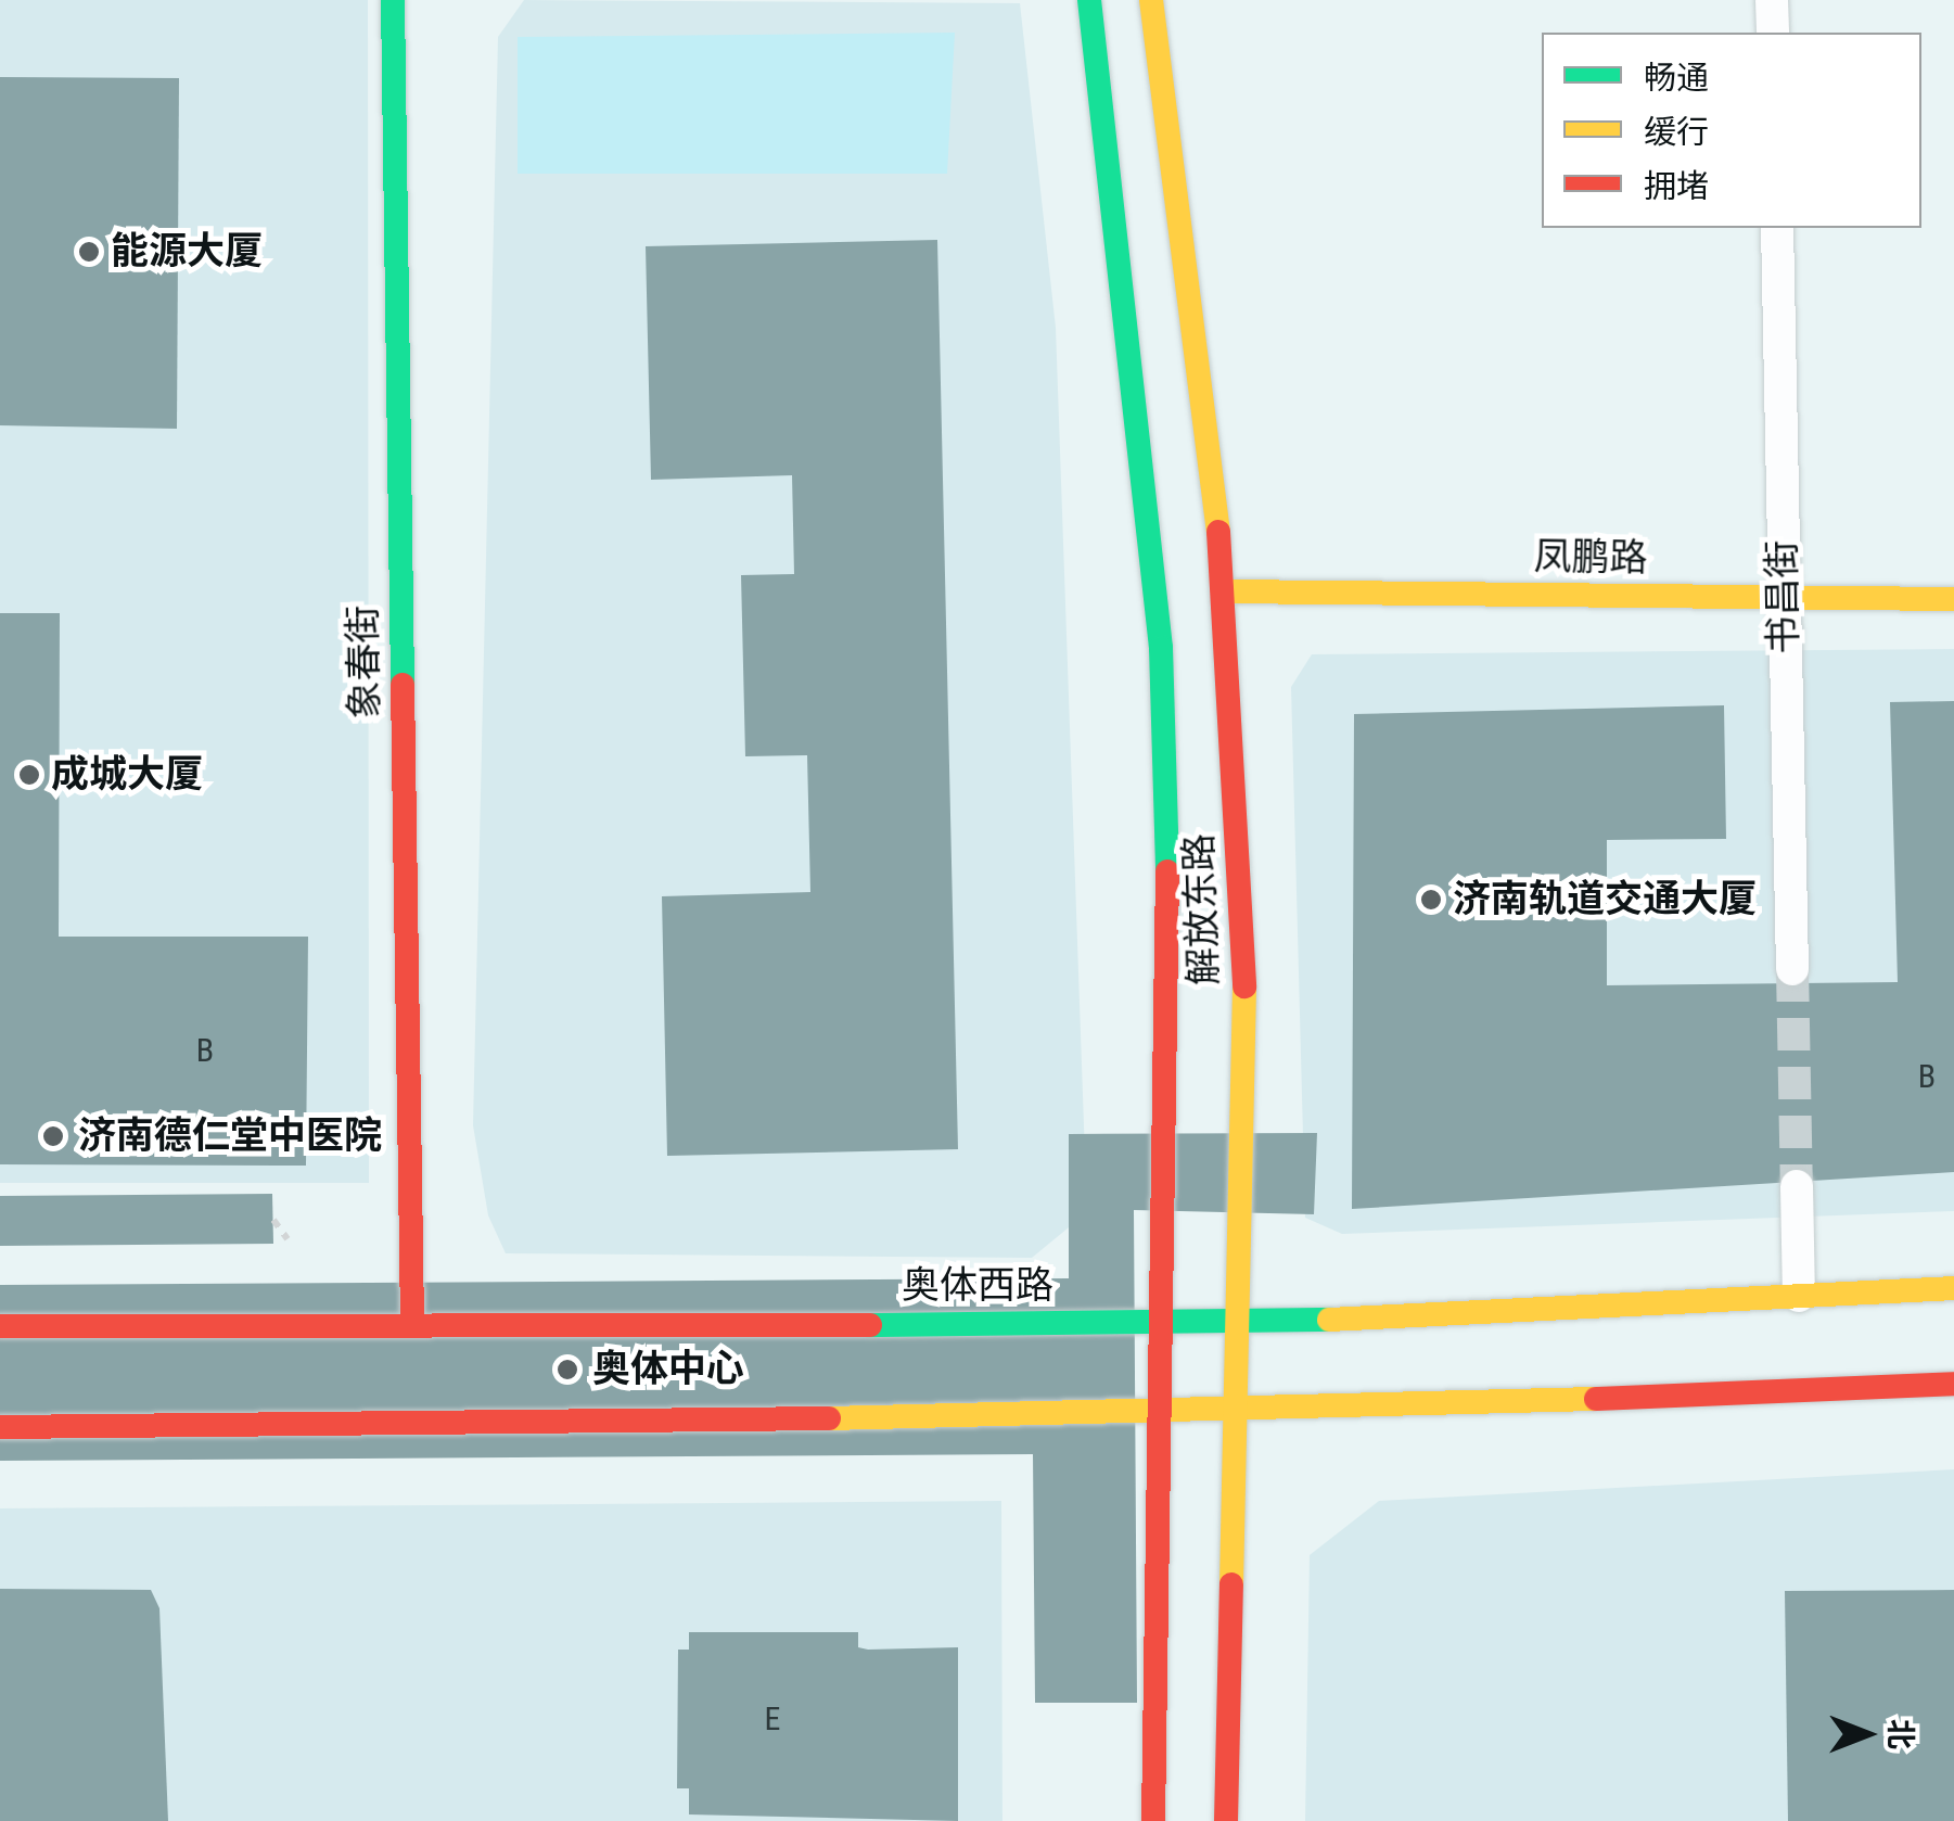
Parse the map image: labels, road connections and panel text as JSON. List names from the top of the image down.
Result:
{
  "streets": {
    "main road": [
      "凤鹏路",
      "象春街",
      "解放东路",
      "奥体西路"
    ],
    "street": ["书昌街"]
  },
  "crossings": [
    ["凤鹏路", "书昌街"],
    ["凤鹏路", "解放东路"],
    ["象春街", "奥体西路"],
    ["解放东路", "奥体西路"]
  ],
  "places": [
    "能源大厦",
    "成城大厦",
    "济南轨道交通大厦",
    "济南德仁堂中医院",
    "奥体中心"
  ],
  "house_numbers": ["B", "B", "E"],
  "legend": ["畅通", "缓行", "拥堵"],
  "north": "right"
}
